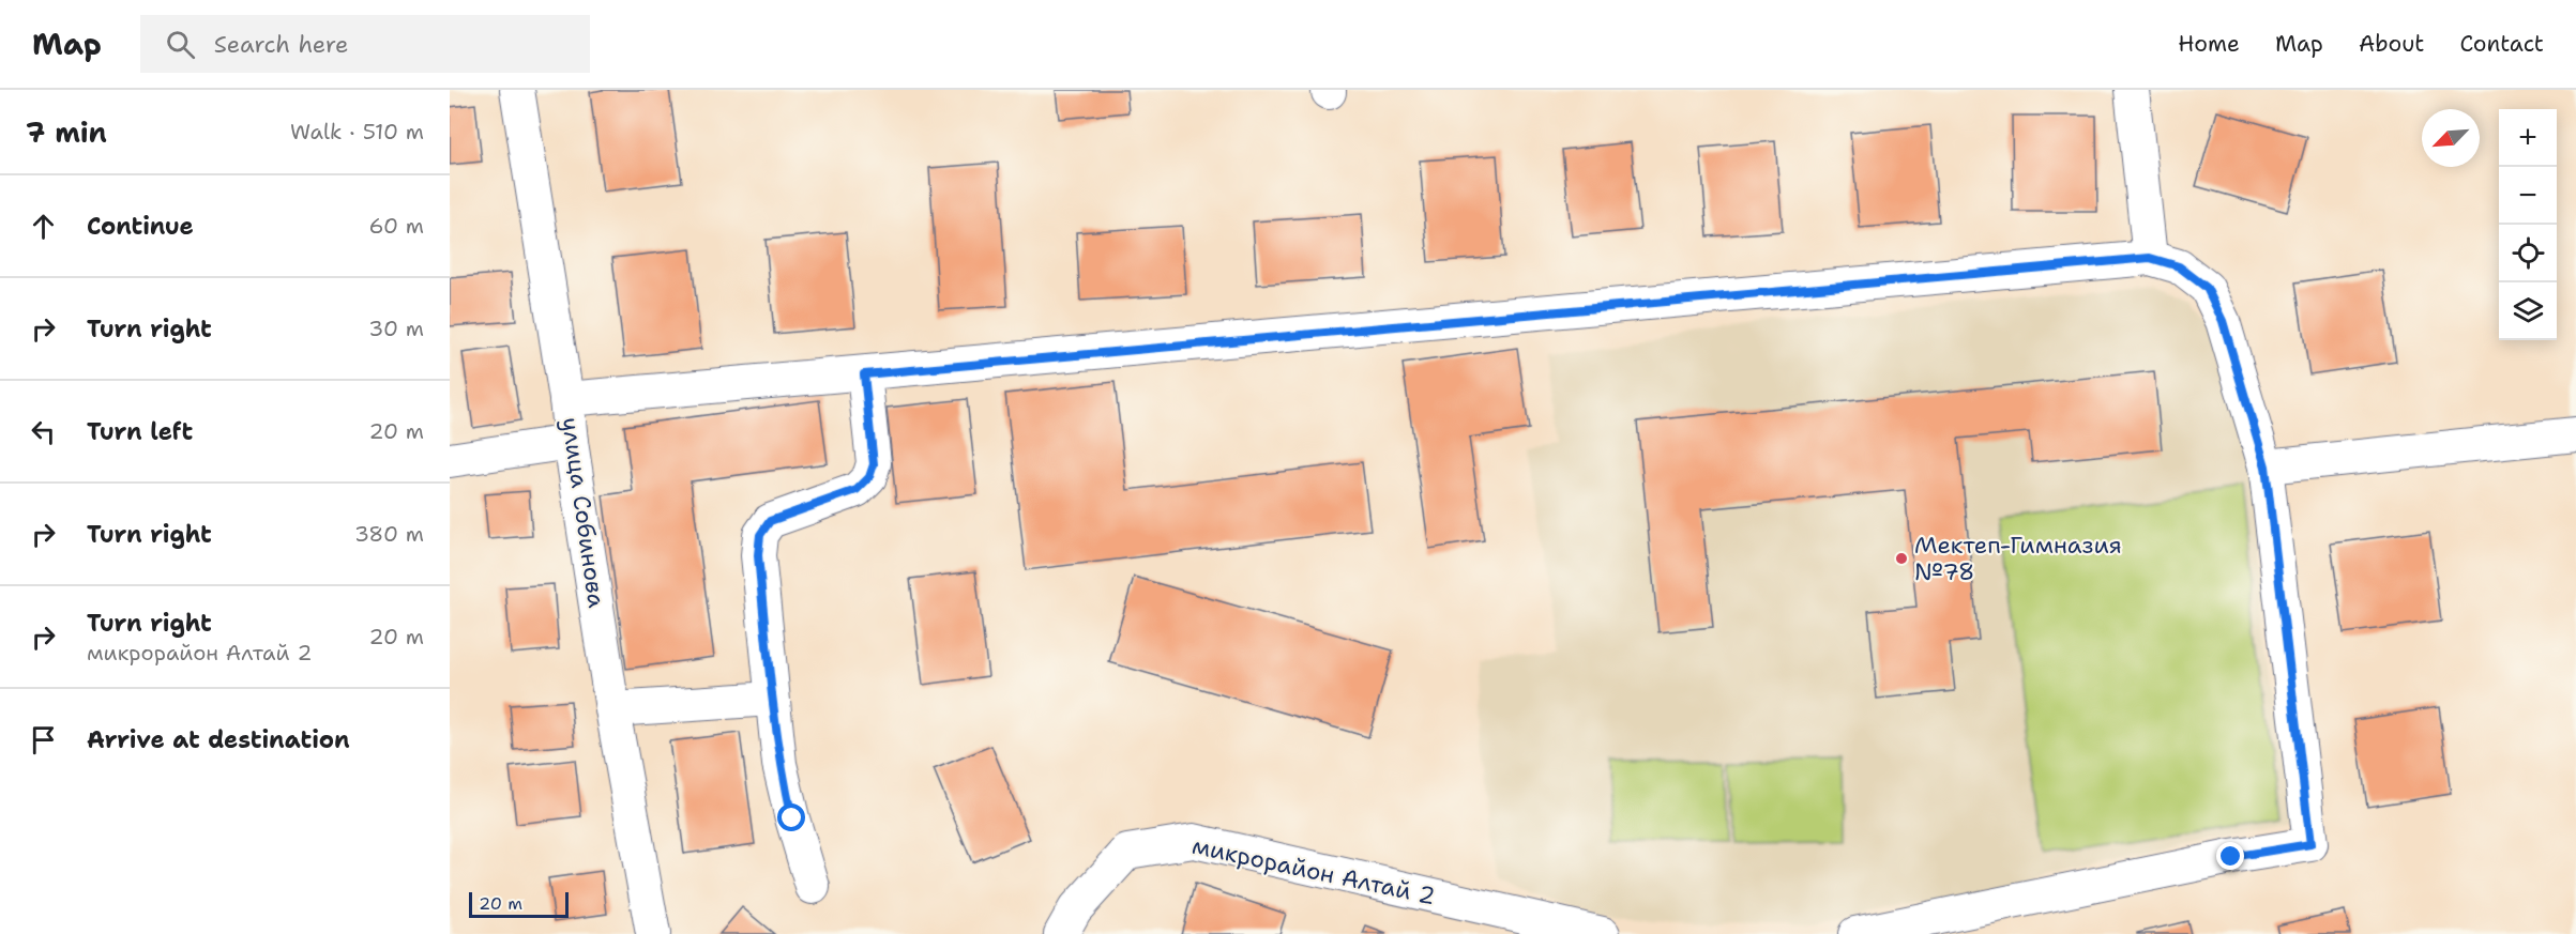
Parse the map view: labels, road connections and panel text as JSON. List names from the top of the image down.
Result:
{
  "streets": {
    "street": ["улица Собинова", "микрорайон Алтай 2"]
  },
  "places": ["Мектеп-Гимназия №78"],
  "scale_bar": "20 m",
  "north": "bottom left",
  "page": {
    "header": "Map",
    "search": "Search here",
    "nav": [
      "Home",
      "Map",
      "About",
      "Contact"
    ],
    "heading": ["7 min", "Walk · 510 m"],
    "map_buttons": ["+", "−"],
    "list": [
      ["Continue", "60 m"],
      ["Turn right", "30 m"],
      ["Turn left", "20 m"],
      ["Turn right", "380 m"],
      ["Turn right", "микрорайон Алтай 2", "20 m"],
      "Arrive at destination"
    ],
    "scale": "20 m"
  }
}
